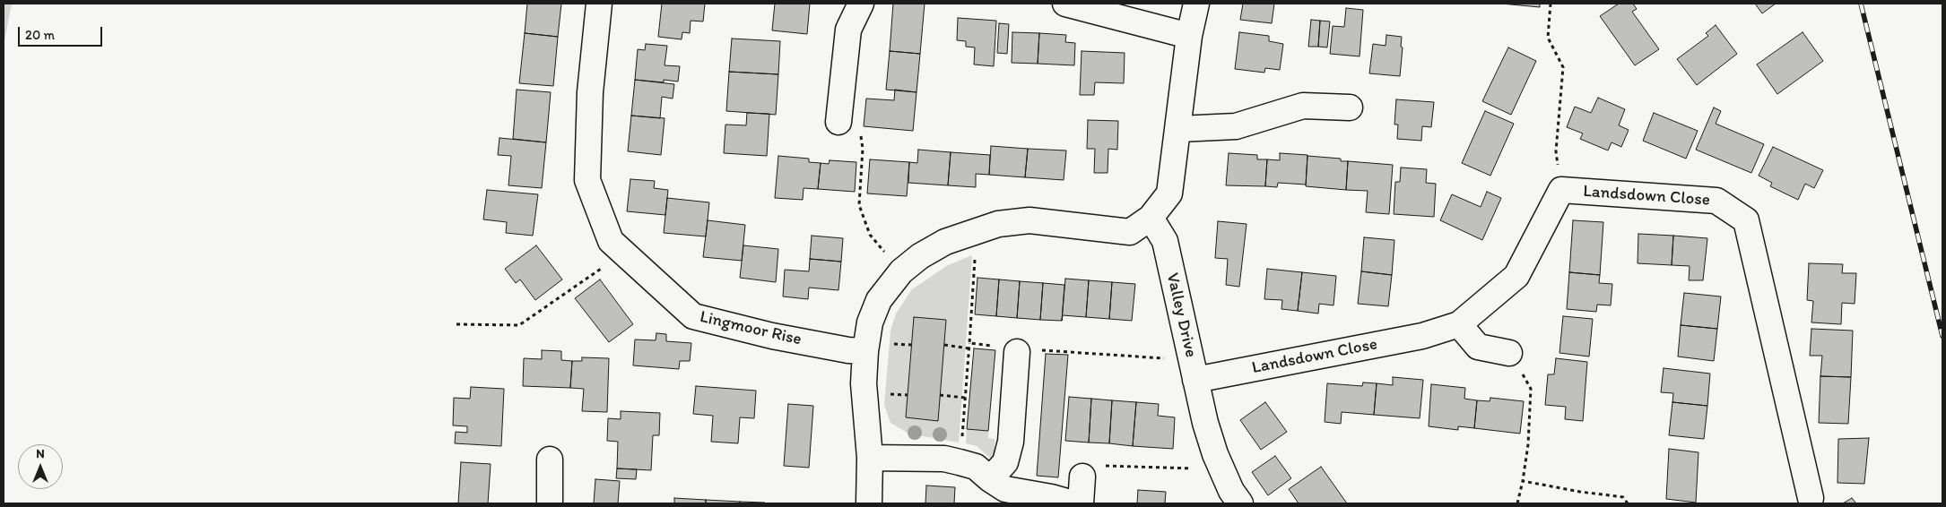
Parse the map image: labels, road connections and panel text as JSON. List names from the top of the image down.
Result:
{
  "streets": {
    "street": ["Landsdown Close", "Valley Drive", "Lingmoor Rise"]
  },
  "crossings": [
    ["Landsdown Close", "Valley Drive"]
  ],
  "scale_bar": "20 m",
  "north": "top"
}
